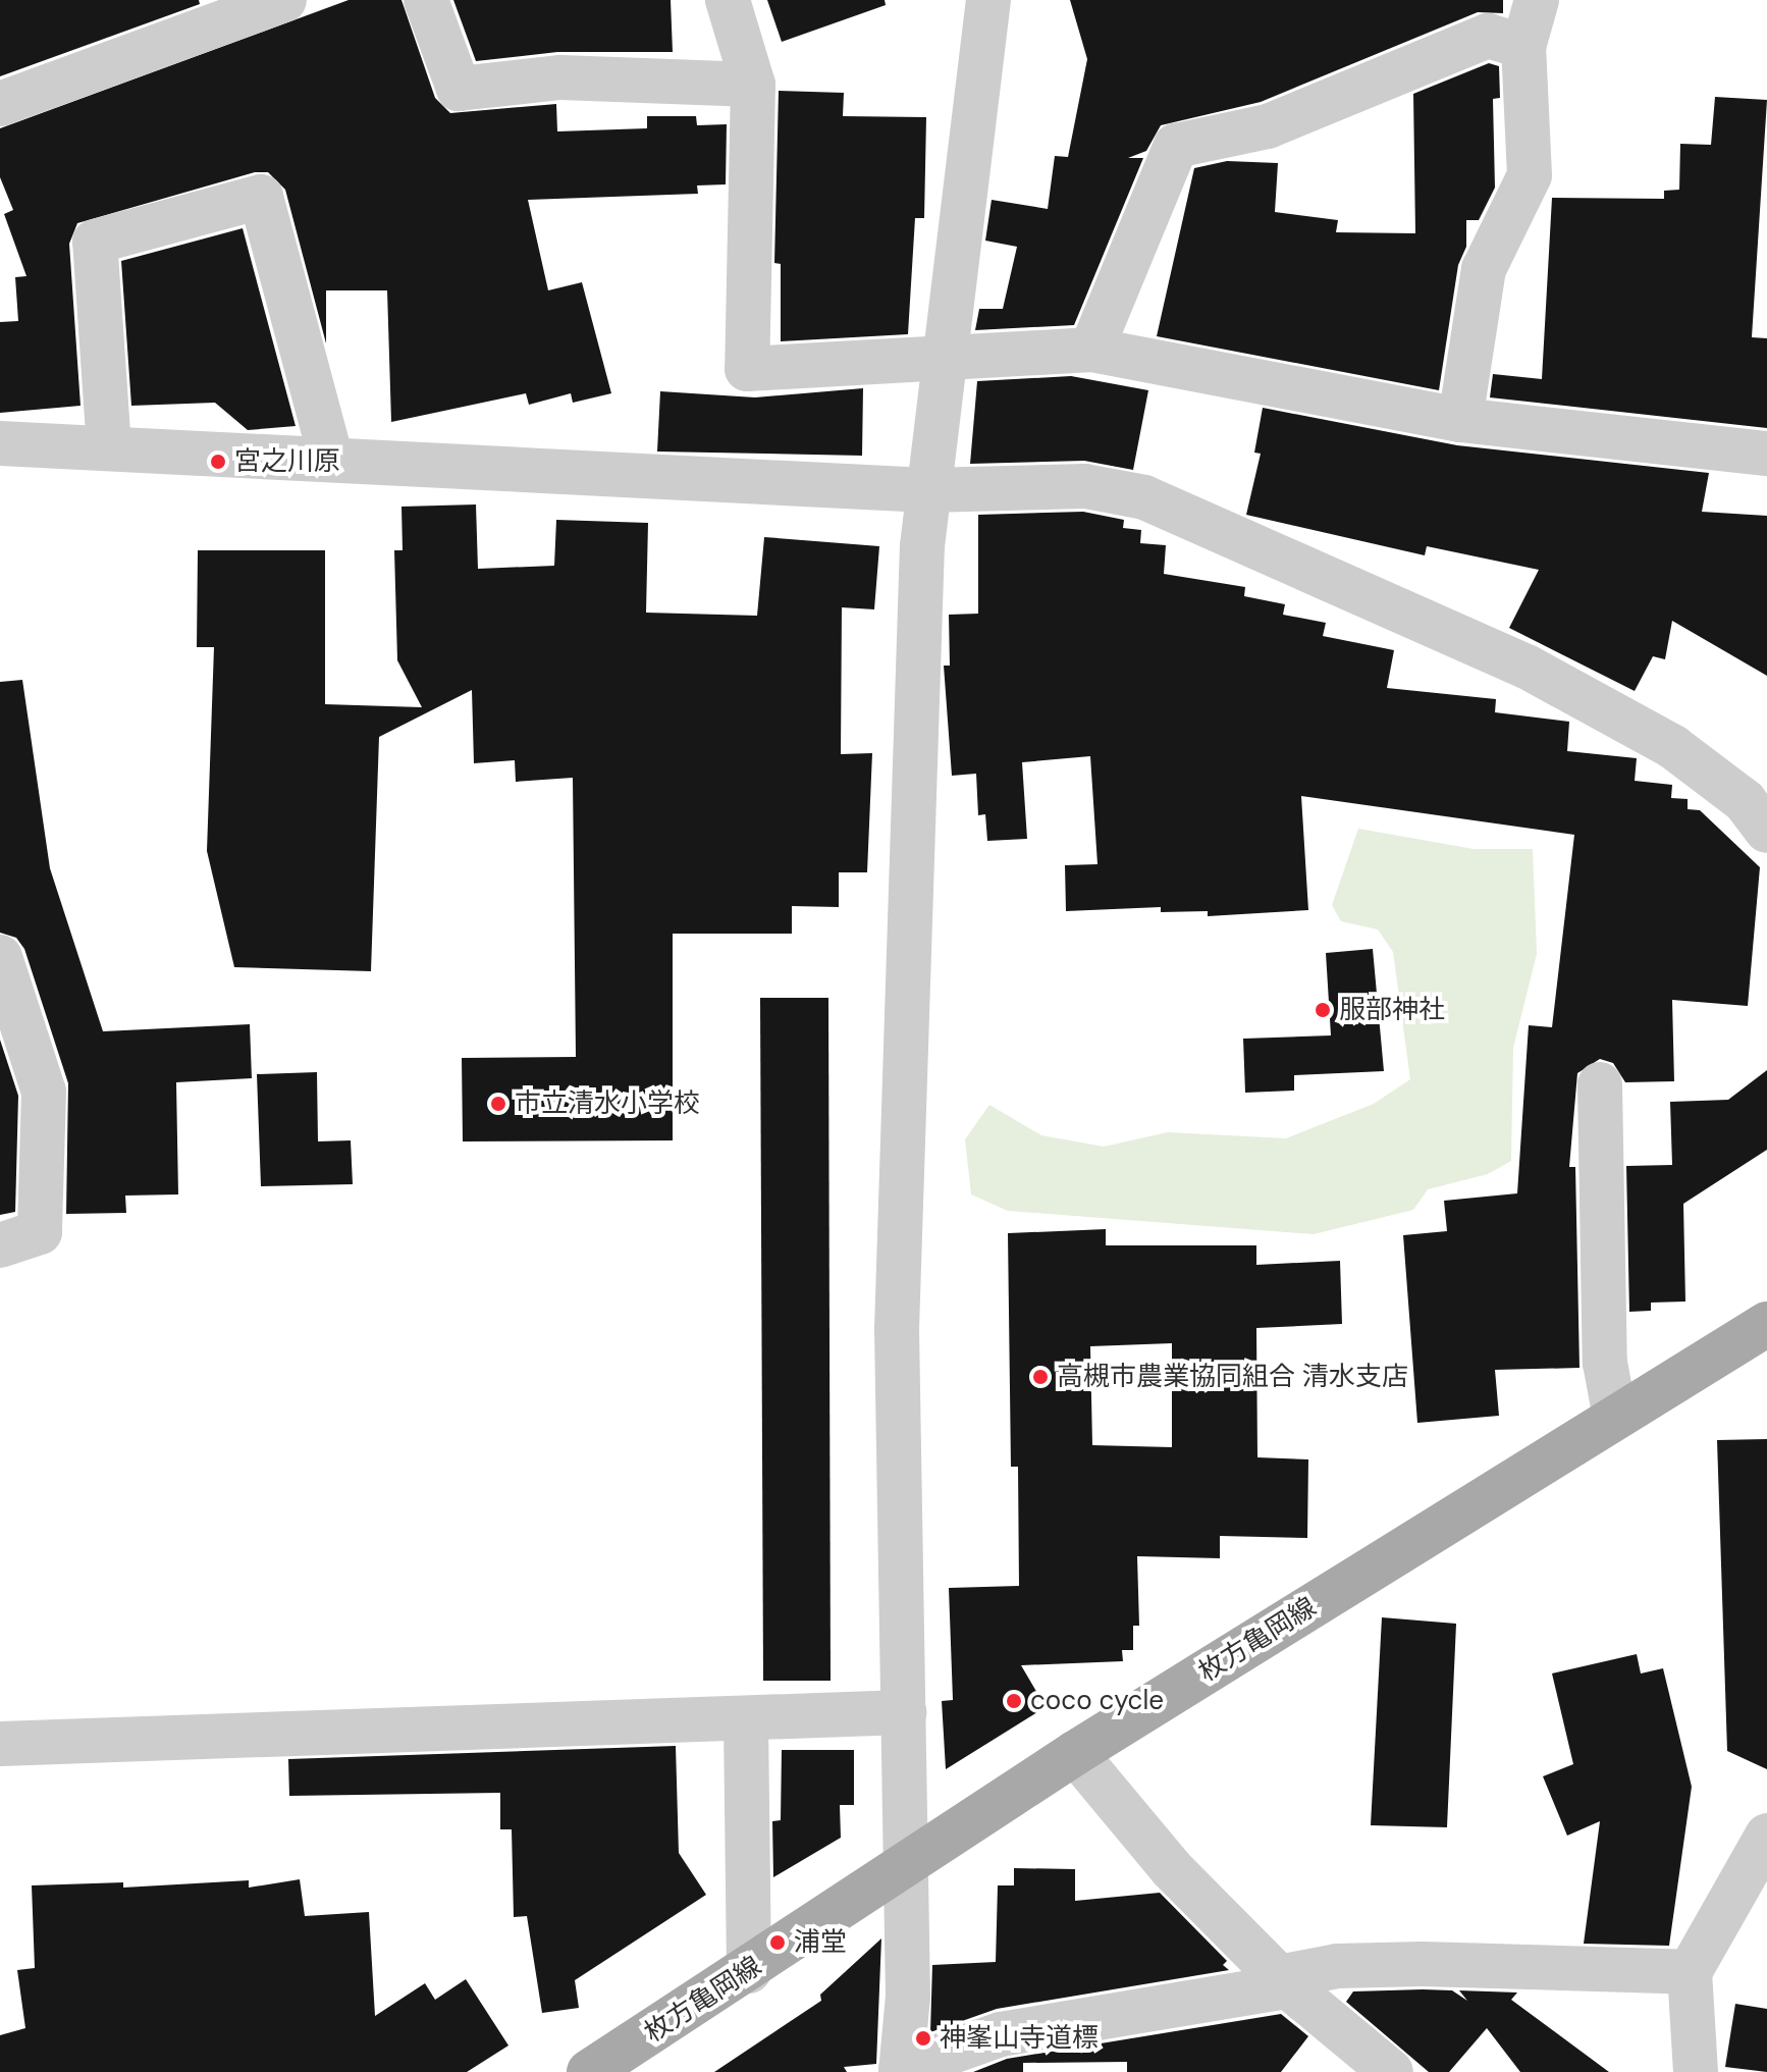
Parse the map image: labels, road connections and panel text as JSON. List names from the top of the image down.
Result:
{
  "streets": {
    "main road": ["枚方亀岡線"]
  },
  "places": [
    "宮之川原",
    "服部神社",
    "市立清水小学校",
    "高槻市農業協同組合 清水支店",
    "coco cycle",
    "浦堂",
    "神峯山寺道標"
  ]
}
